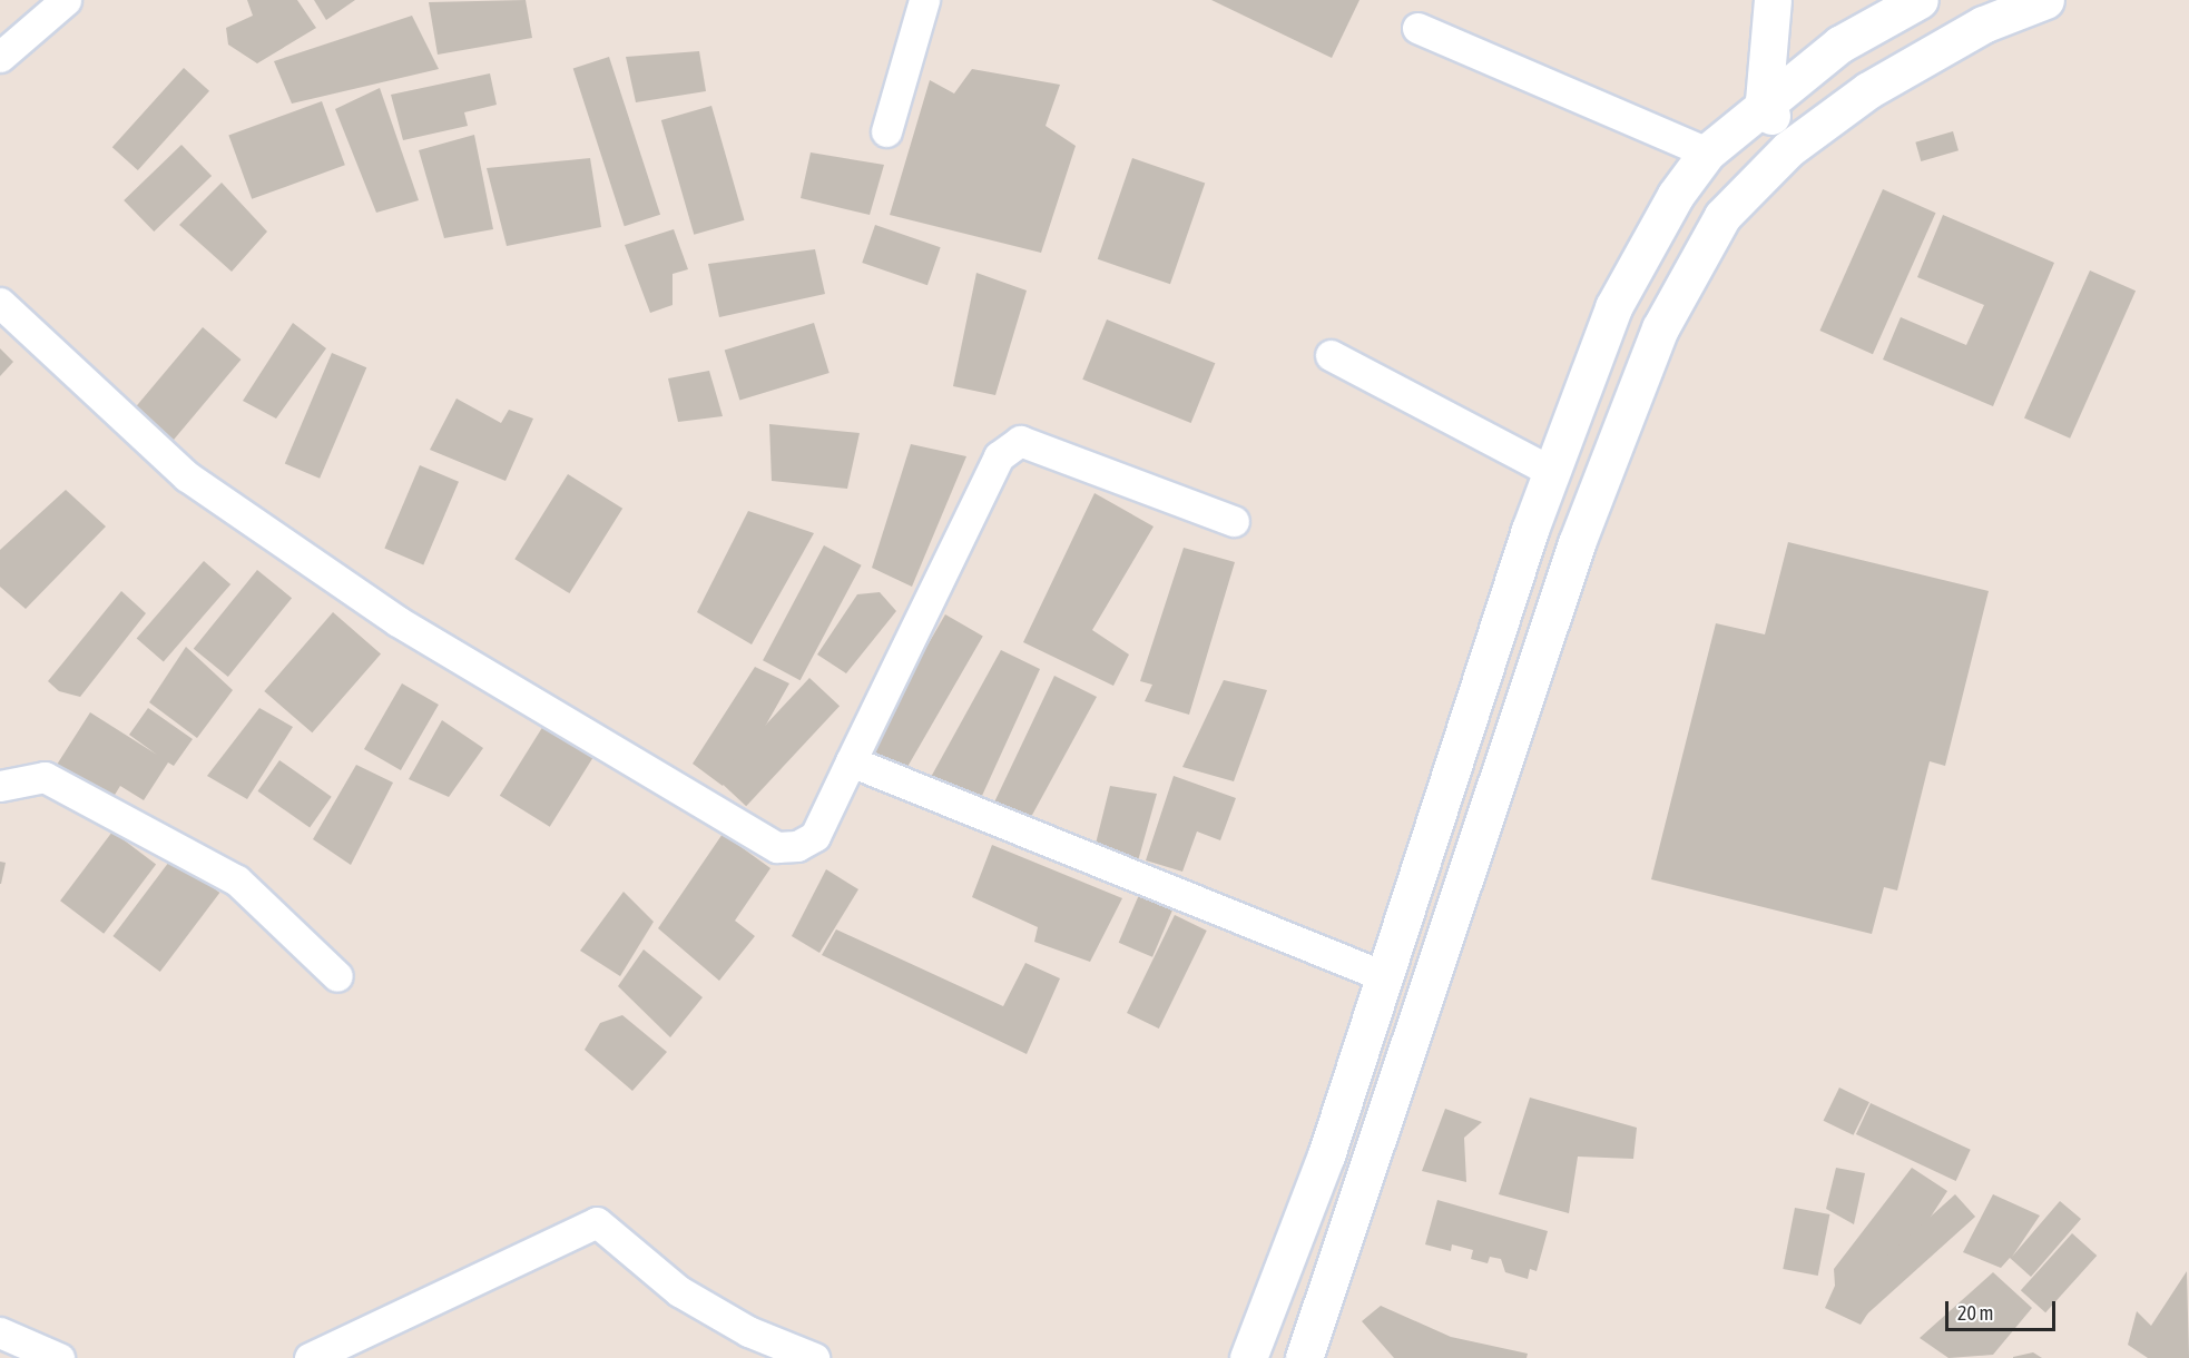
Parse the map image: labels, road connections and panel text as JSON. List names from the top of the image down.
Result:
{
  "scale_bar": "20 m"
}
